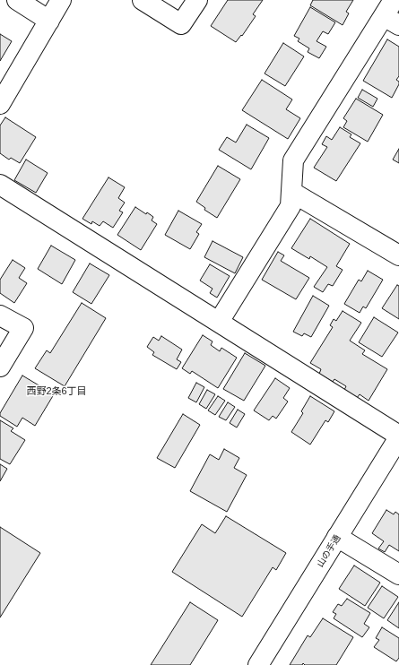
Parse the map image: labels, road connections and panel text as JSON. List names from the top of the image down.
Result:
{
  "streets": {
    "street": ["山の手通"]
  },
  "districts": ["西野2条6丁目"]
}
